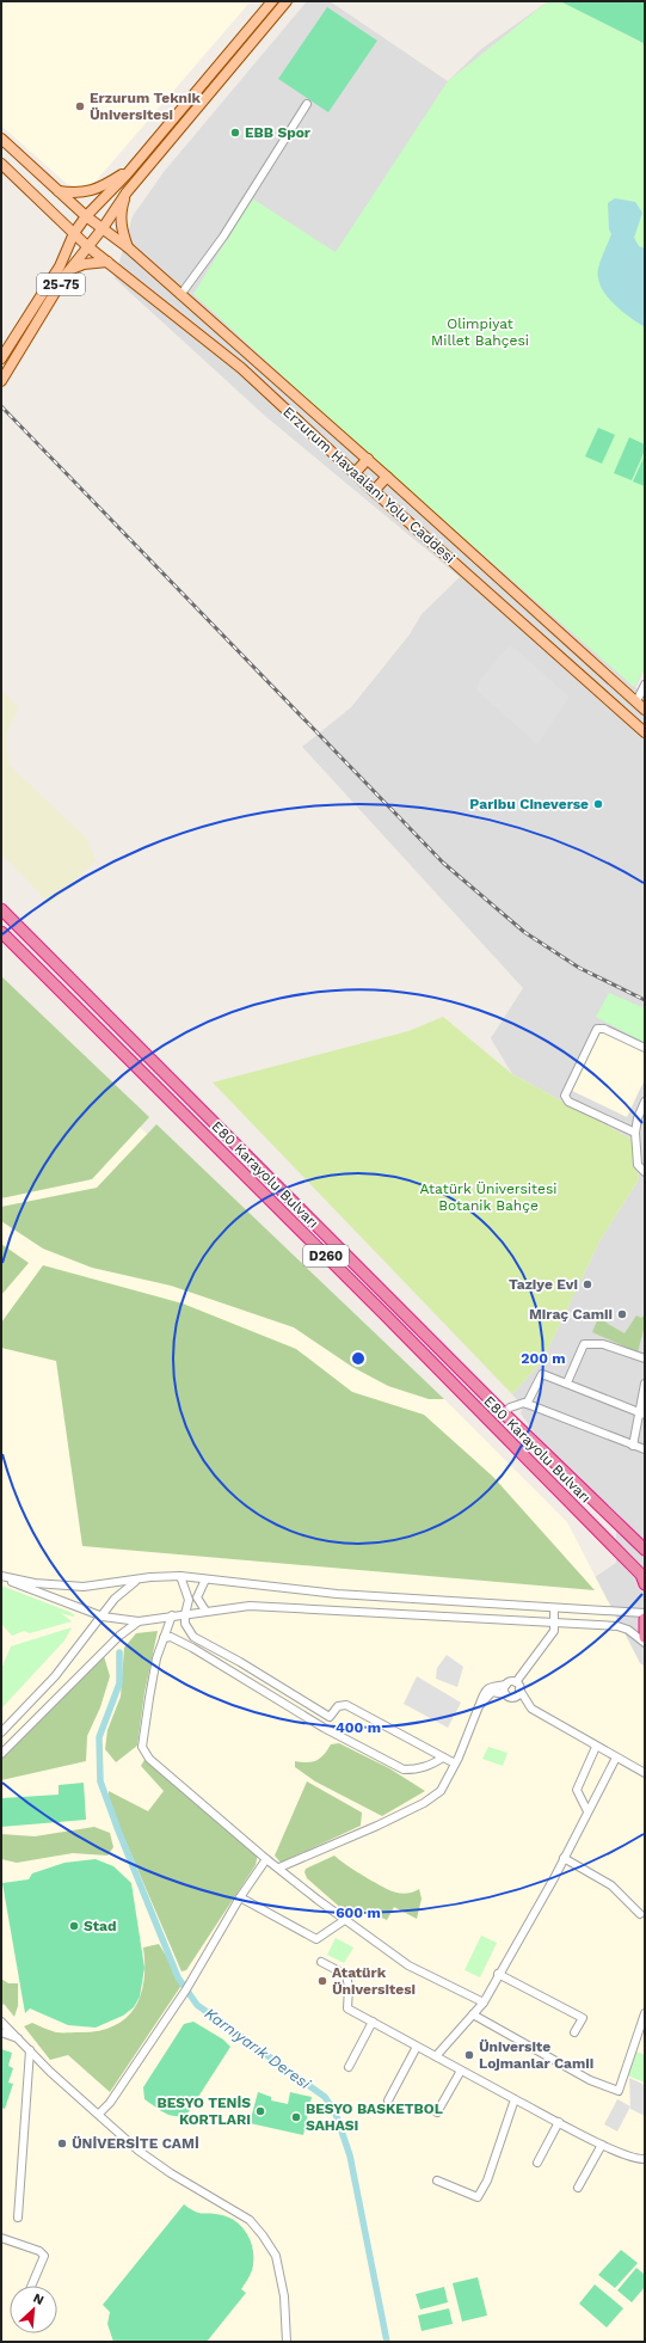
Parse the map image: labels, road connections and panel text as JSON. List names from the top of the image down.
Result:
{
  "streets": {
    "highway": ["E80 Karayolu Bulvarı", "D260"],
    "main road": ["25-75", "Erzurum Havaalanı Yolu Caddesi"]
  },
  "crossings": [
    ["25-75", "Erzurum Havaalanı Yolu Caddesi"]
  ],
  "water": ["Karnıyarık Deresi"],
  "parks": ["Olimpiyat Millet Bahçesi", "Atatürk Üniversitesi Botanik Bahçe"],
  "places": [
    "Erzurum Teknik Üniversitesi",
    "EBB Spor",
    "Paribu Cineverse",
    "Taziye Evi",
    "Miraç Camii",
    "Stad",
    "Atatürk Üniversitesi",
    "Üniversite Lojmanlar Camii",
    "BESYO TENİS KORTLARI",
    "BESYO BASKETBOL SAHASI",
    "ÜNİVERSİTE CAMİ"
  ],
  "north": "top right",
  "rings": ["200 m", "400 m", "600 m"]
}
